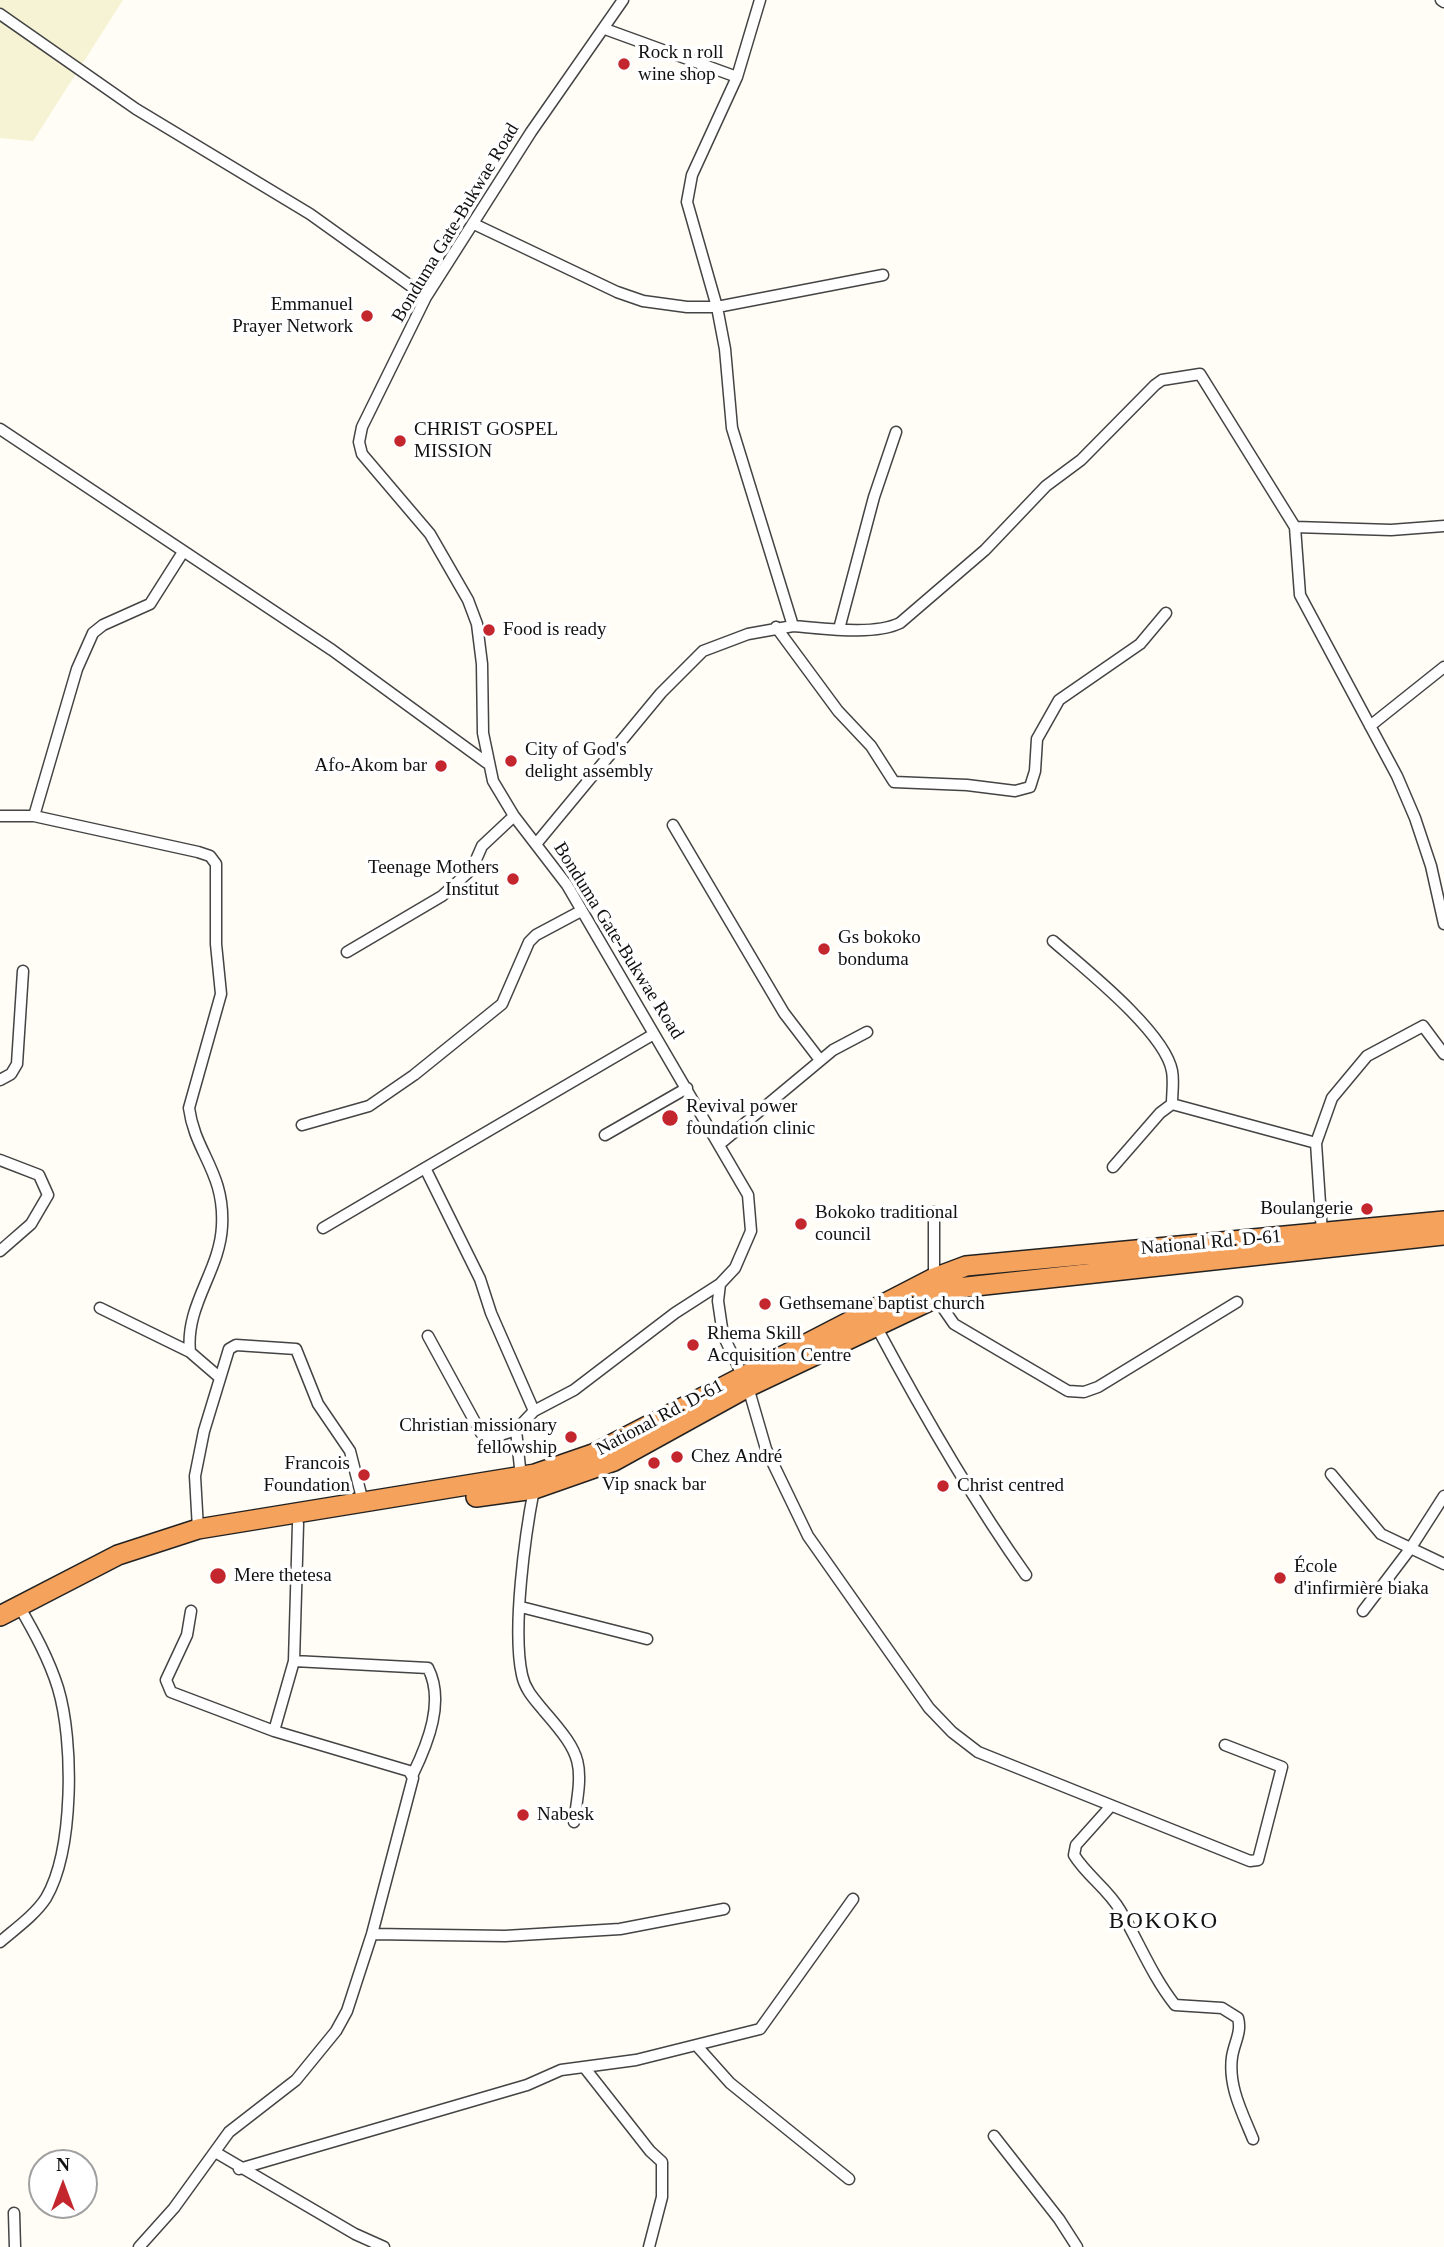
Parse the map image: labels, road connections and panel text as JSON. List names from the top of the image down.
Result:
{
  "streets": {
    "highway": ["National Rd. D-61"],
    "street": ["Bonduma Gate-Bukwae Road"]
  },
  "districts": ["BOKOKO"],
  "places": [
    "Rock n roll wine shop",
    "Emmanuel Prayer Network",
    "CHRIST GOSPEL MISSION",
    "Food is ready",
    "City of God's delight assembly",
    "Afo-Akom bar",
    "Teenage Mothers Institut",
    "Gs bokoko bonduma",
    "Revival power foundation clinic",
    "Boulangerie",
    "Bokoko traditional council",
    "Gethsemane baptist church",
    "Rhema Skill Acquisition Centre",
    "Christian missionary fellowship",
    "Chez André",
    "Vip snack bar",
    "Francois Foundation",
    "Christ centred",
    "Mere thetesa",
    "École d'infirmière biaka",
    "Nabesk"
  ],
  "north": "top"
}
